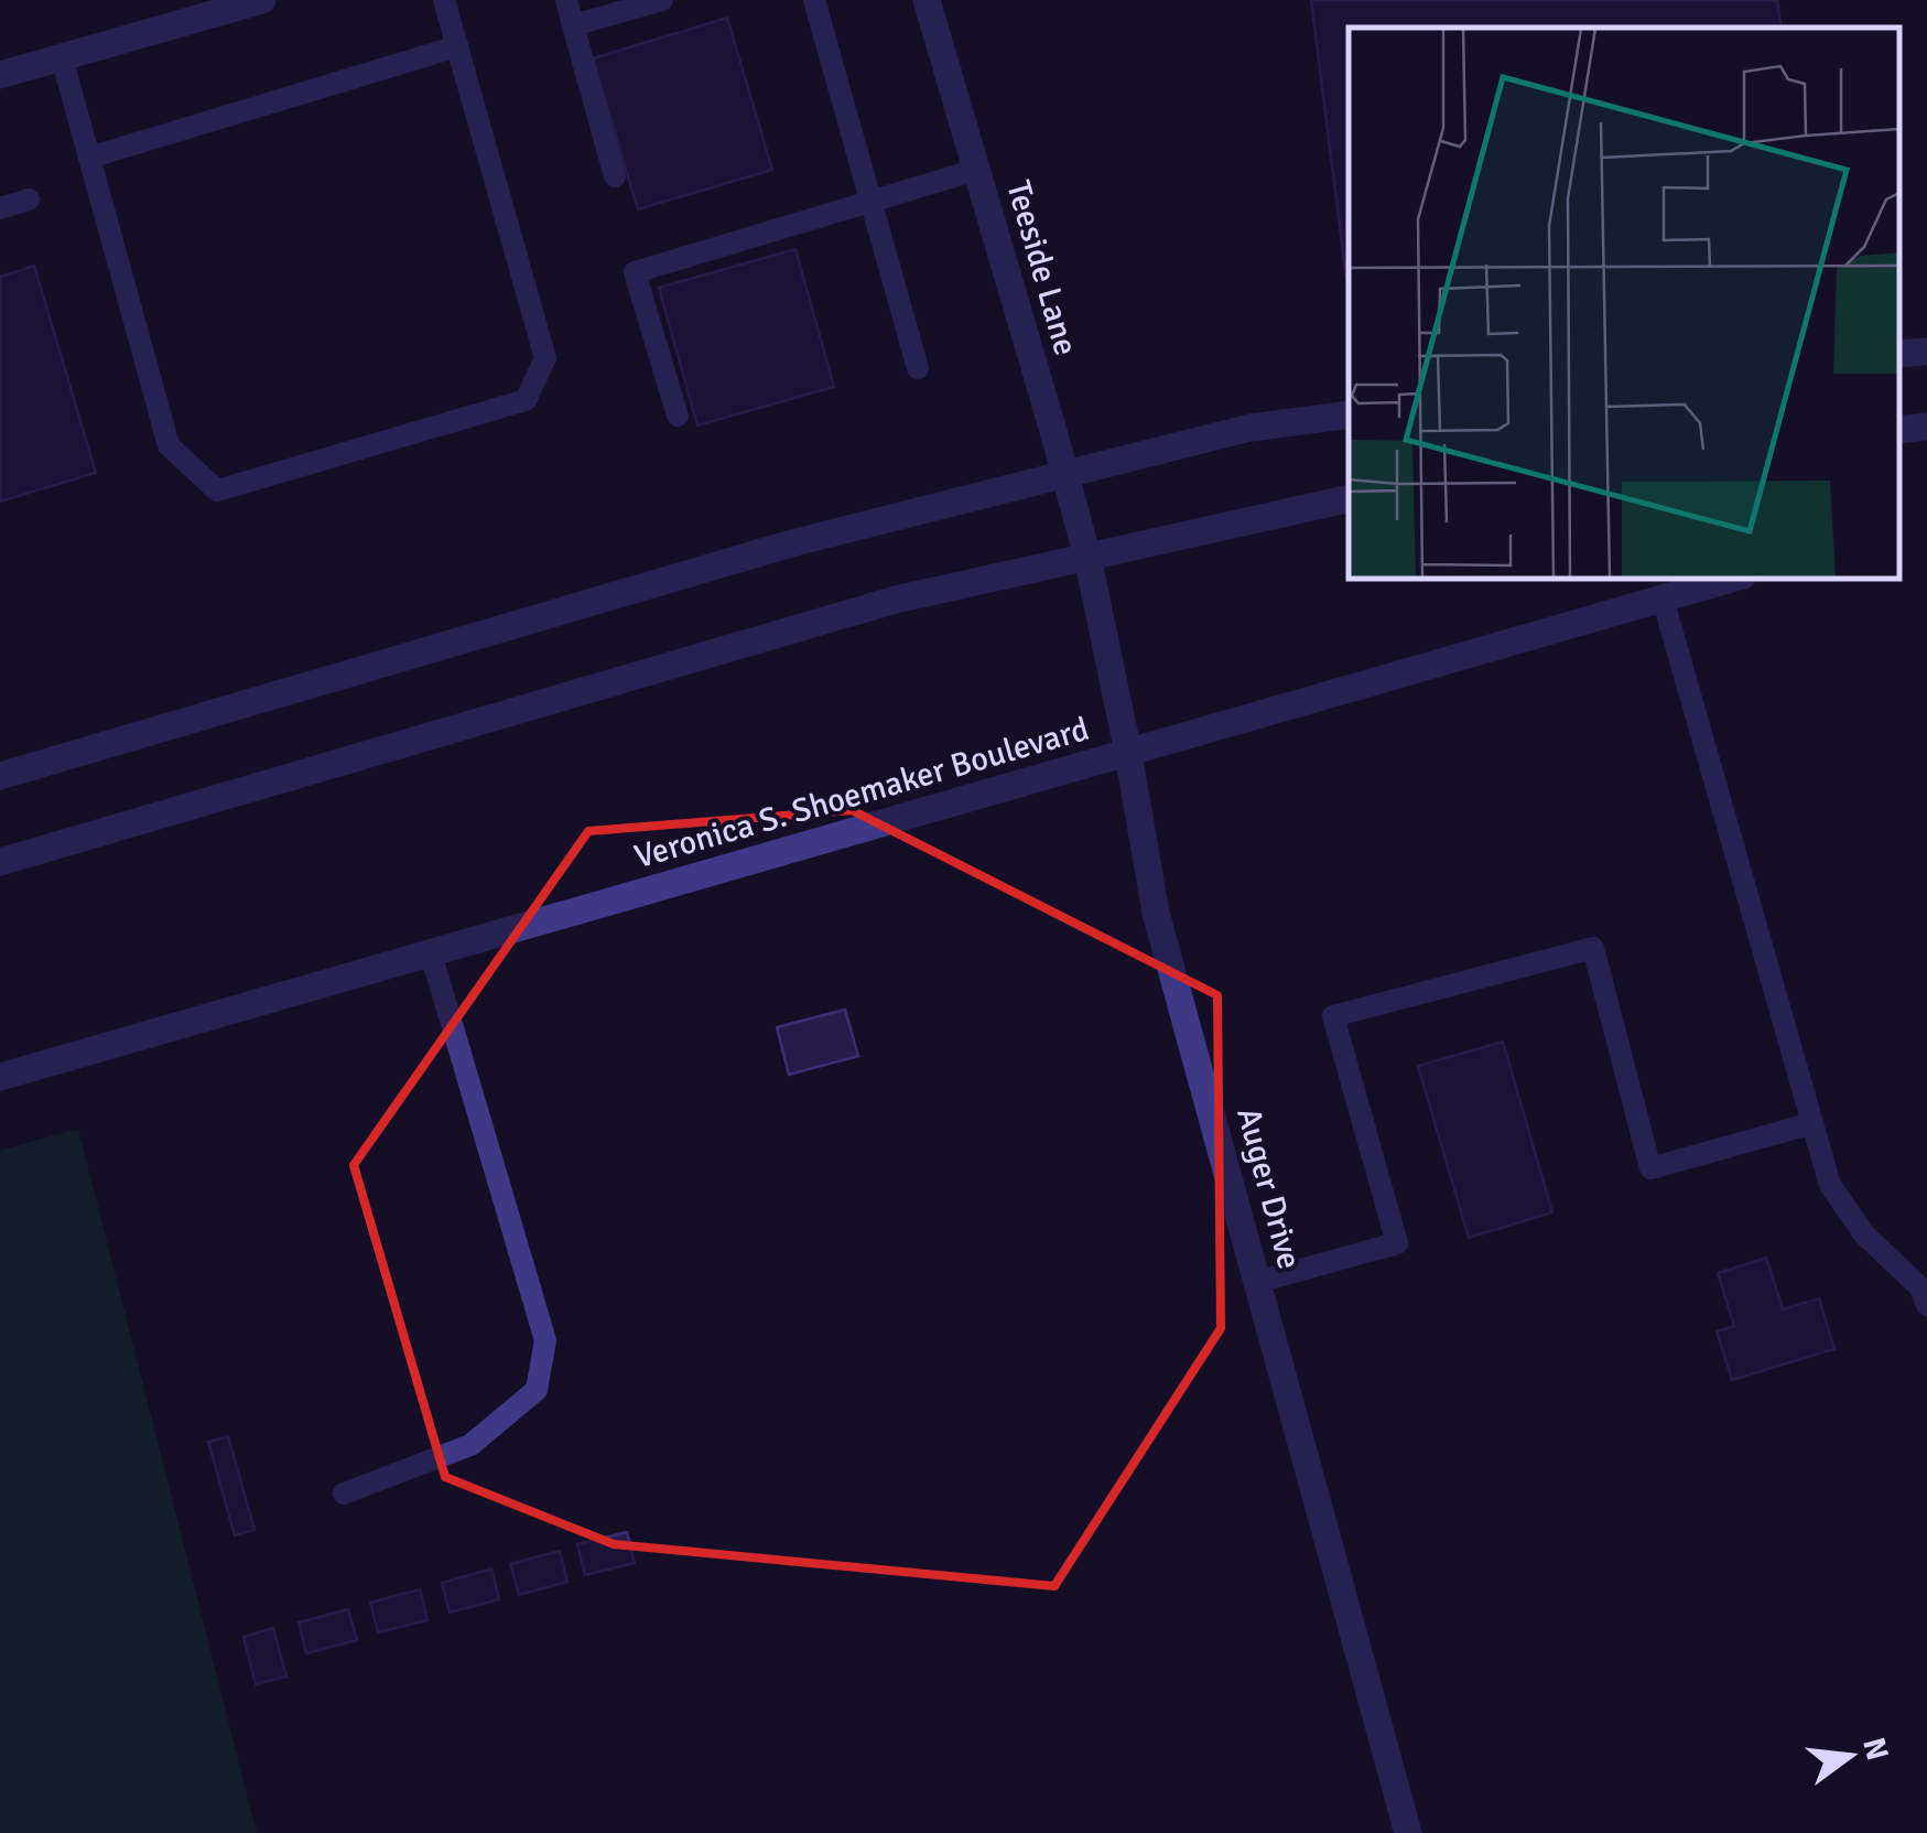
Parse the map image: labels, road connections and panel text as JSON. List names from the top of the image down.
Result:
{
  "streets": {
    "street": ["Teeside Lane", "Veronica S. Shoemaker Boulevard", "Auger Drive"]
  },
  "crossings": [
    ["Teeside Lane", "Auger Drive"],
    ["Veronica S. Shoemaker Boulevard", "Auger Drive"]
  ],
  "north": "right"
}
